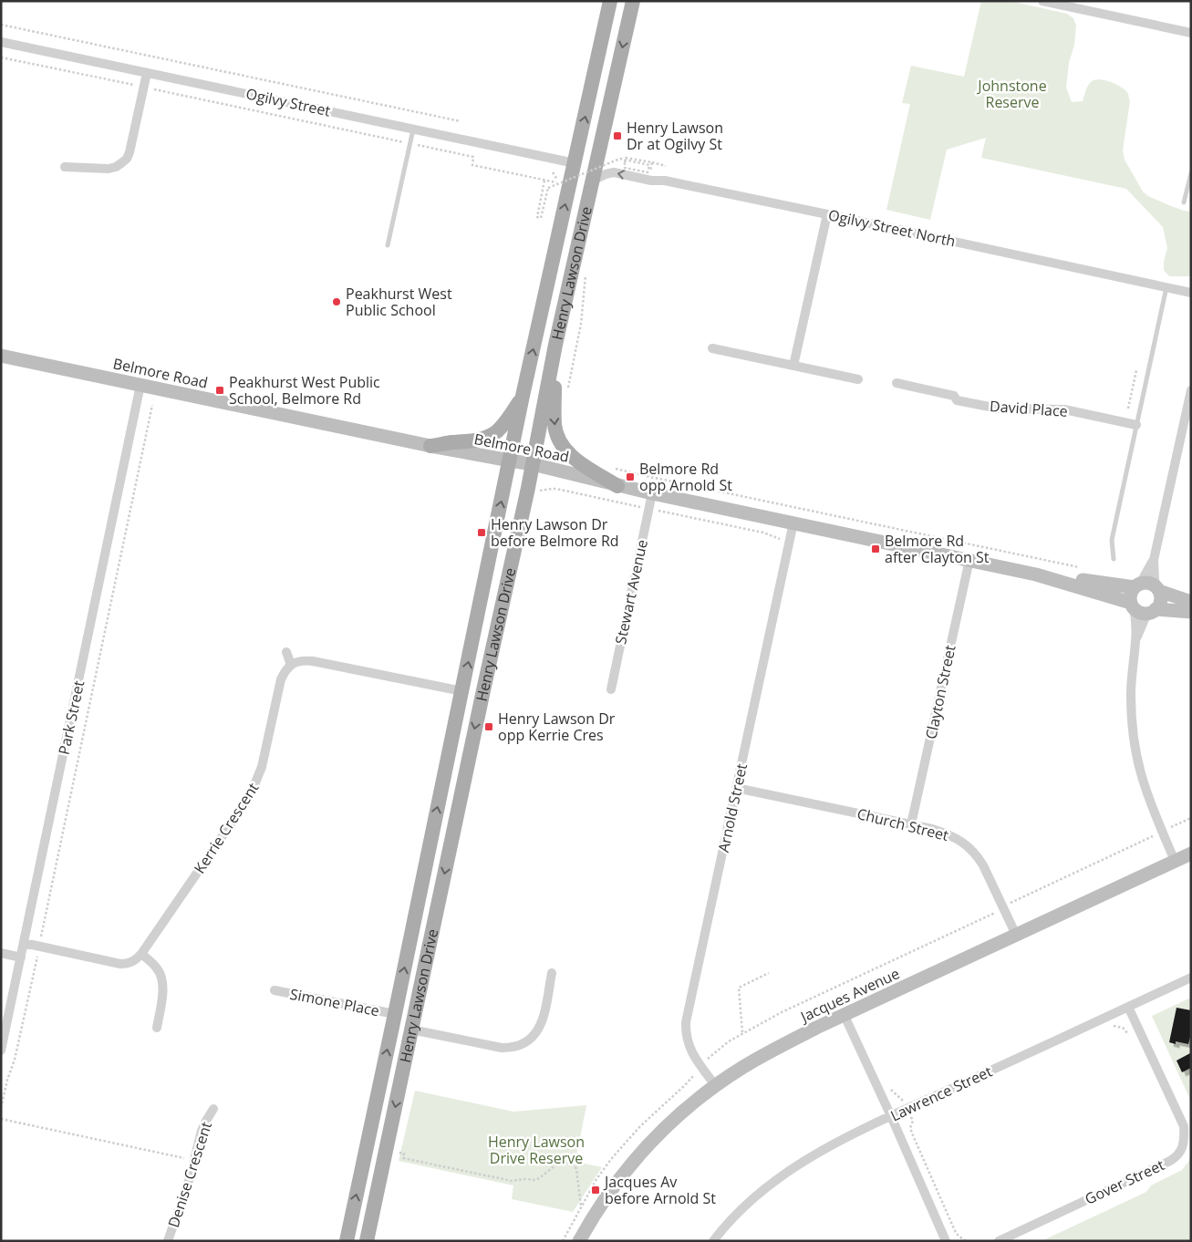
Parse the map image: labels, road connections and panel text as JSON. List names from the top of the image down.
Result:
{
  "streets": {
    "main road": ["Henry Lawson Drive", "Belmore Road", "Jacques Avenue"],
    "street": [
      "Ogilvy Street",
      "Ogilvy Street North",
      "David Place",
      "Stewart Avenue",
      "Clayton Street",
      "Park Street",
      "Arnold Street",
      "Church Street",
      "Kerrie Crescent",
      "Simone Place",
      "Lawrence Street",
      "Denise Crescent",
      "Gover Street"
    ]
  },
  "crossings": [
    ["Ogilvy Street", "Henry Lawson Drive"],
    ["Ogilvy Street North", "Henry Lawson Drive"],
    ["Henry Lawson Drive", "Belmore Road"],
    ["Henry Lawson Drive", "Simone Place"],
    ["Belmore Road", "Stewart Avenue"],
    ["Belmore Road", "Clayton Street"],
    ["Belmore Road", "Park Street"],
    ["Belmore Road", "Arnold Street"],
    ["Clayton Street", "Church Street"],
    ["Park Street", "Kerrie Crescent"],
    ["Arnold Street", "Church Street"],
    ["Arnold Street", "Jacques Avenue"],
    ["Church Street", "Jacques Avenue"],
    ["Lawrence Street", "Gover Street"]
  ],
  "one_way": ["Ogilvy Street North"],
  "parks": ["Johnstone Reserve", "Henry Lawson Drive Reserve"],
  "places": {
    "transit": [
      "Henry Lawson Dr at Ogilvy St",
      "Peakhurst West Public School, Belmore Rd",
      "Belmore Rd opp Arnold St",
      "Henry Lawson Dr before Belmore Rd",
      "Belmore Rd after Clayton St",
      "Henry Lawson Dr opp Kerrie Cres",
      "Jacques Av before Arnold St"
    ],
    "other": ["Peakhurst West Public School"]
  }
}
